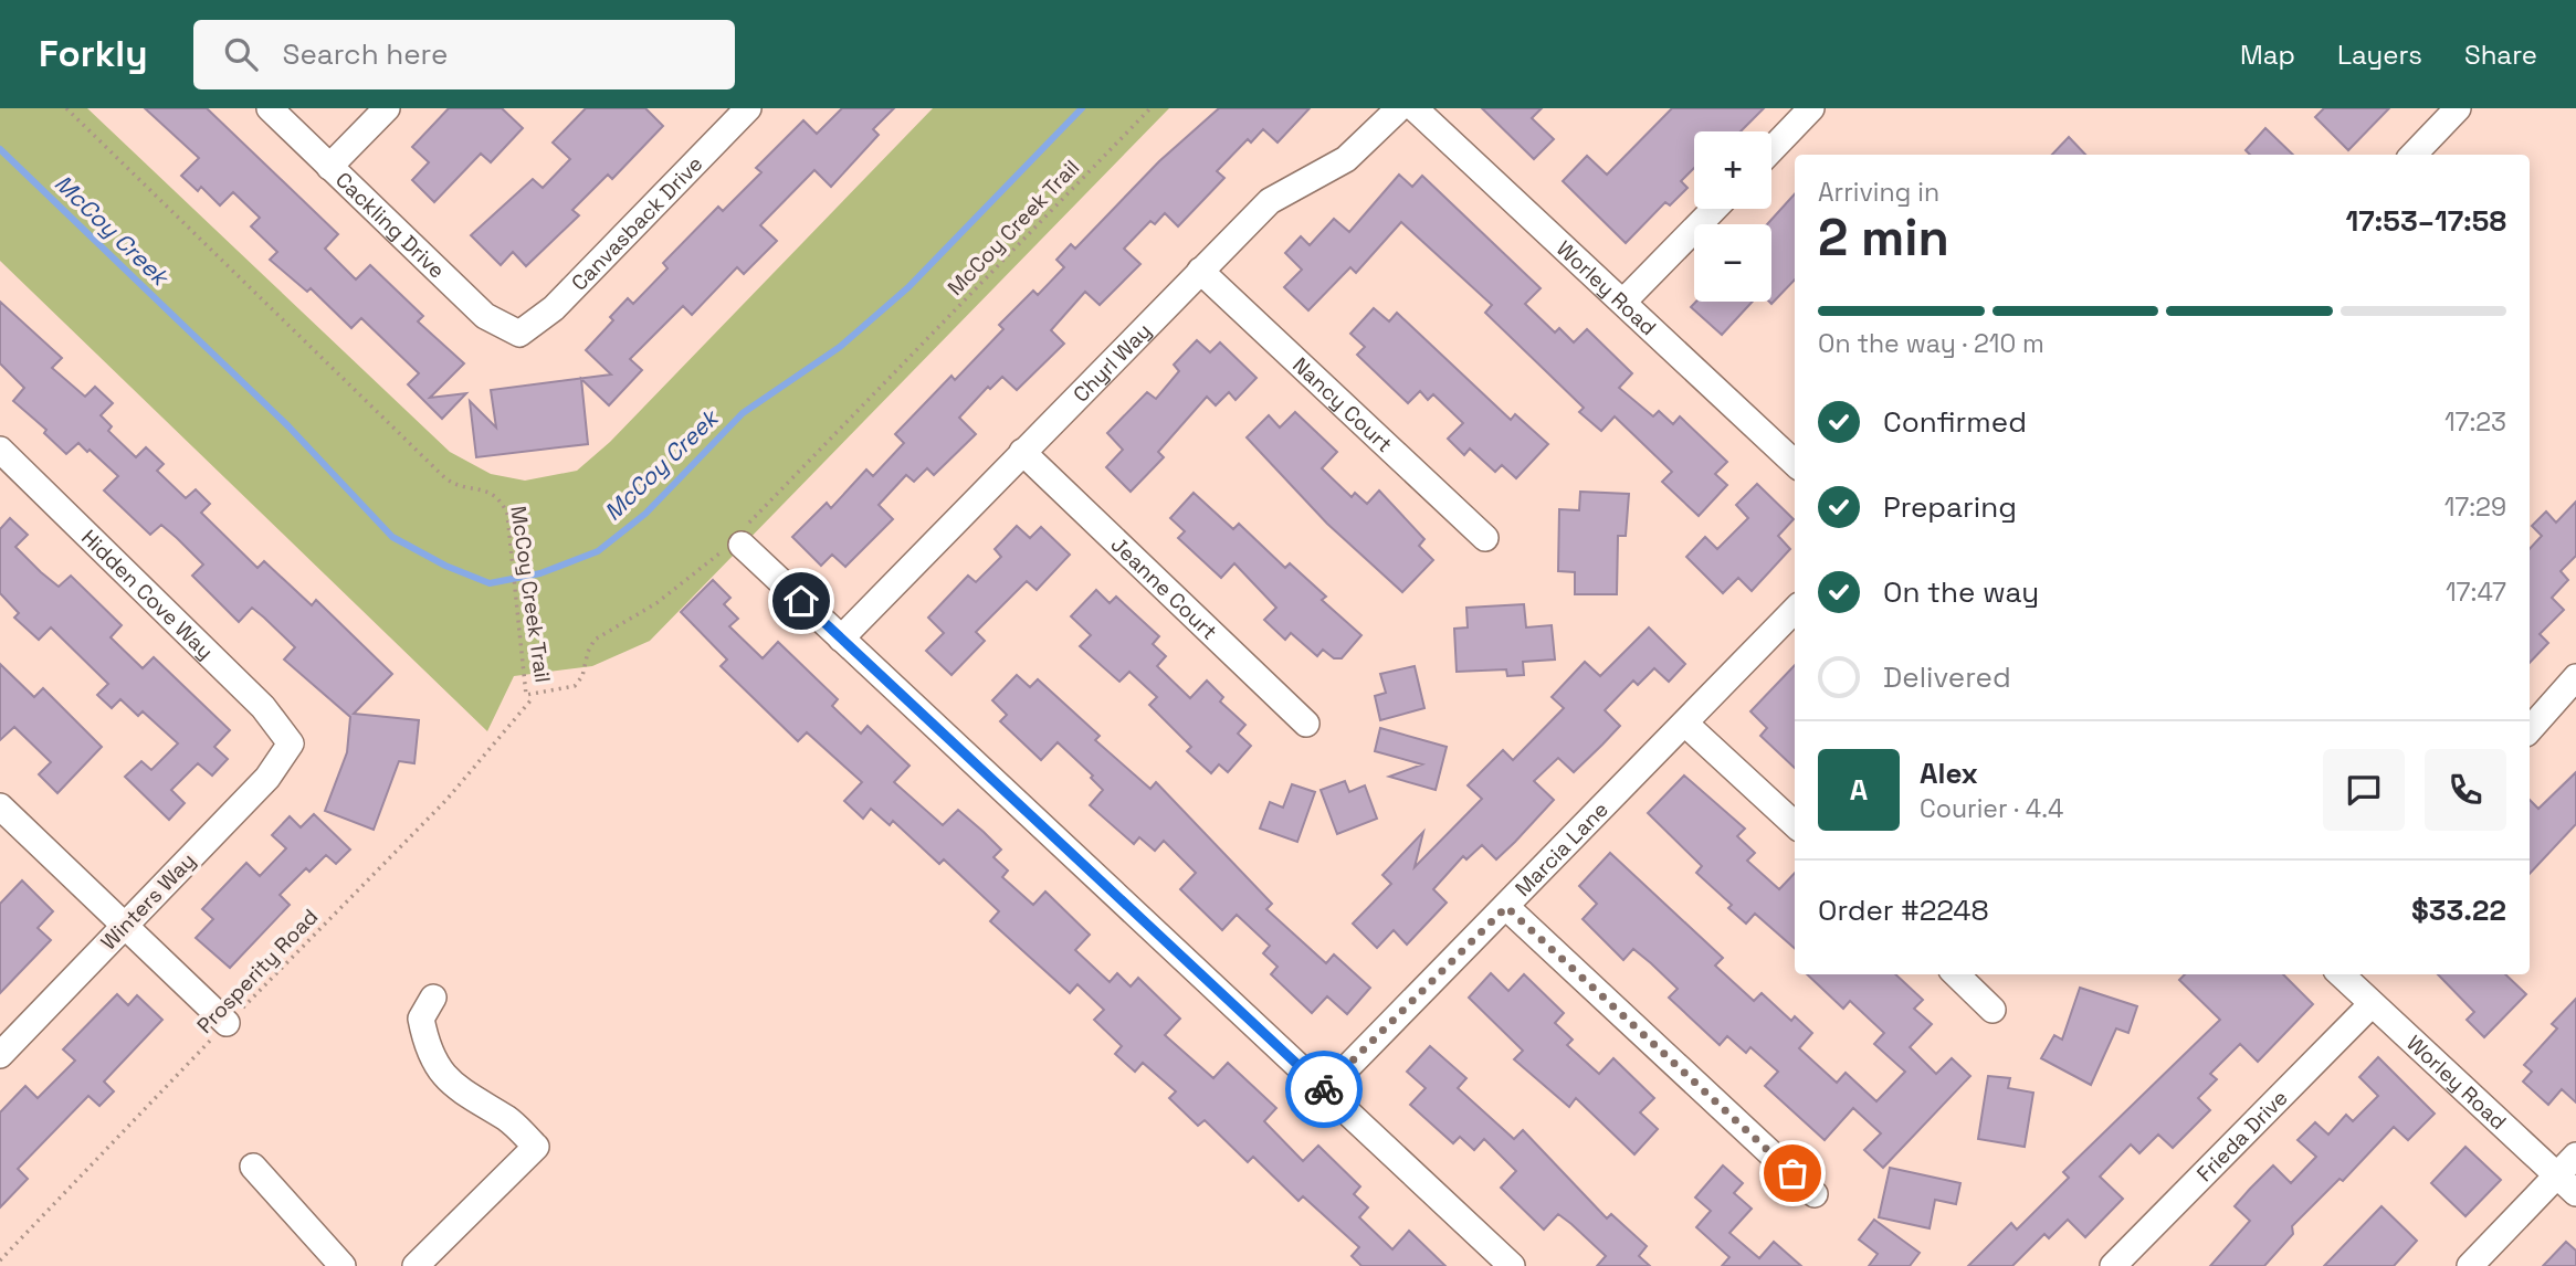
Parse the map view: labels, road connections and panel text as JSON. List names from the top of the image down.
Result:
{
  "streets": {
    "street": [
      "Canvasback Drive",
      "Cackling Drive",
      "Worley Road",
      "Chyrl Way",
      "Nancy Court",
      "Jeanne Court",
      "Hidden Cove Way",
      "Marcia Lane",
      "Winters Way",
      "Frieda Drive"
    ],
    "path": ["McCoy Creek Trail", "Prosperity Road"]
  },
  "crossings": [
    ["Canvasback Drive", "Cackling Drive"],
    ["Worley Road", "Frieda Drive"],
    ["Chyrl Way", "Nancy Court"],
    ["Chyrl Way", "Jeanne Court"],
    ["Hidden Cove Way", "Winters Way"]
  ],
  "water": ["McCoy Creek"],
  "page": {
    "header": "Forkly",
    "search": "Search here",
    "nav": ["Map", "Layers", "Share"],
    "map_buttons": ["+", "−"],
    "heading": ["2 min", "Arriving in", "17:53–17:58"],
    "panel": [
      "Alex",
      "Courier · 4.4",
      "Order #2248",
      "$33.22"
    ],
    "bar": "On the way · 210 m",
    "list": [
      ["Confirmed", "17:23"],
      ["Preparing", "17:29"],
      ["On the way", "17:47"],
      "Delivered"
    ],
    "round": "A"
  }
}
